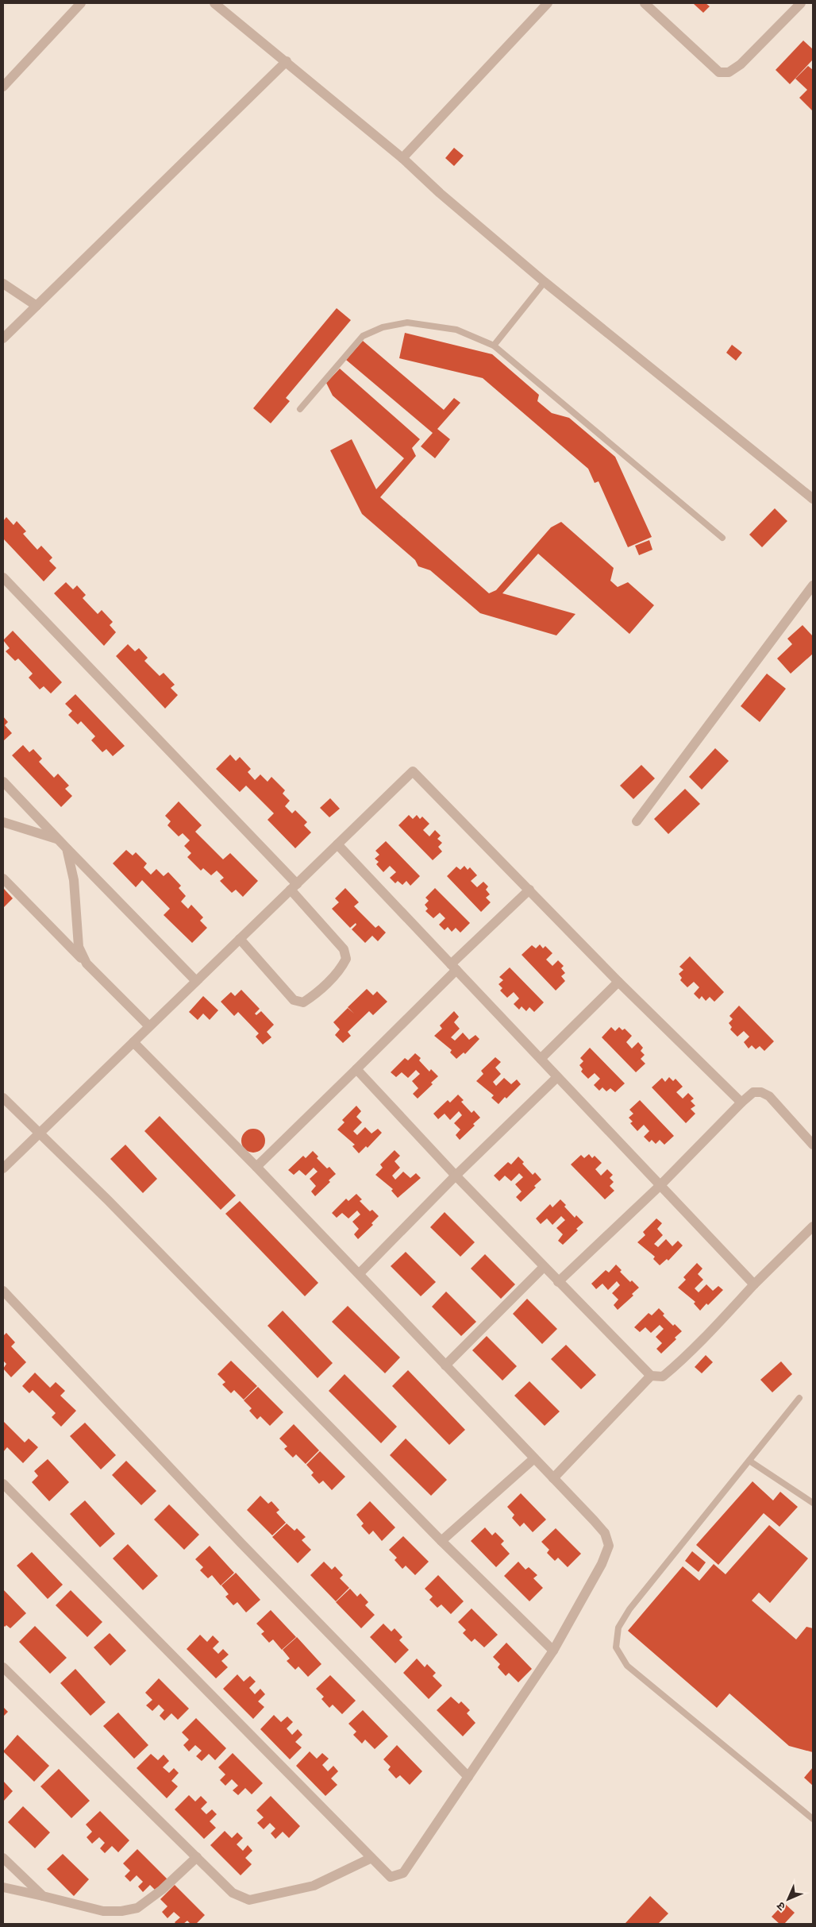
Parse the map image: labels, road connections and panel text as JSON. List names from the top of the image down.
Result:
{
  "north": "bottom left"
}
